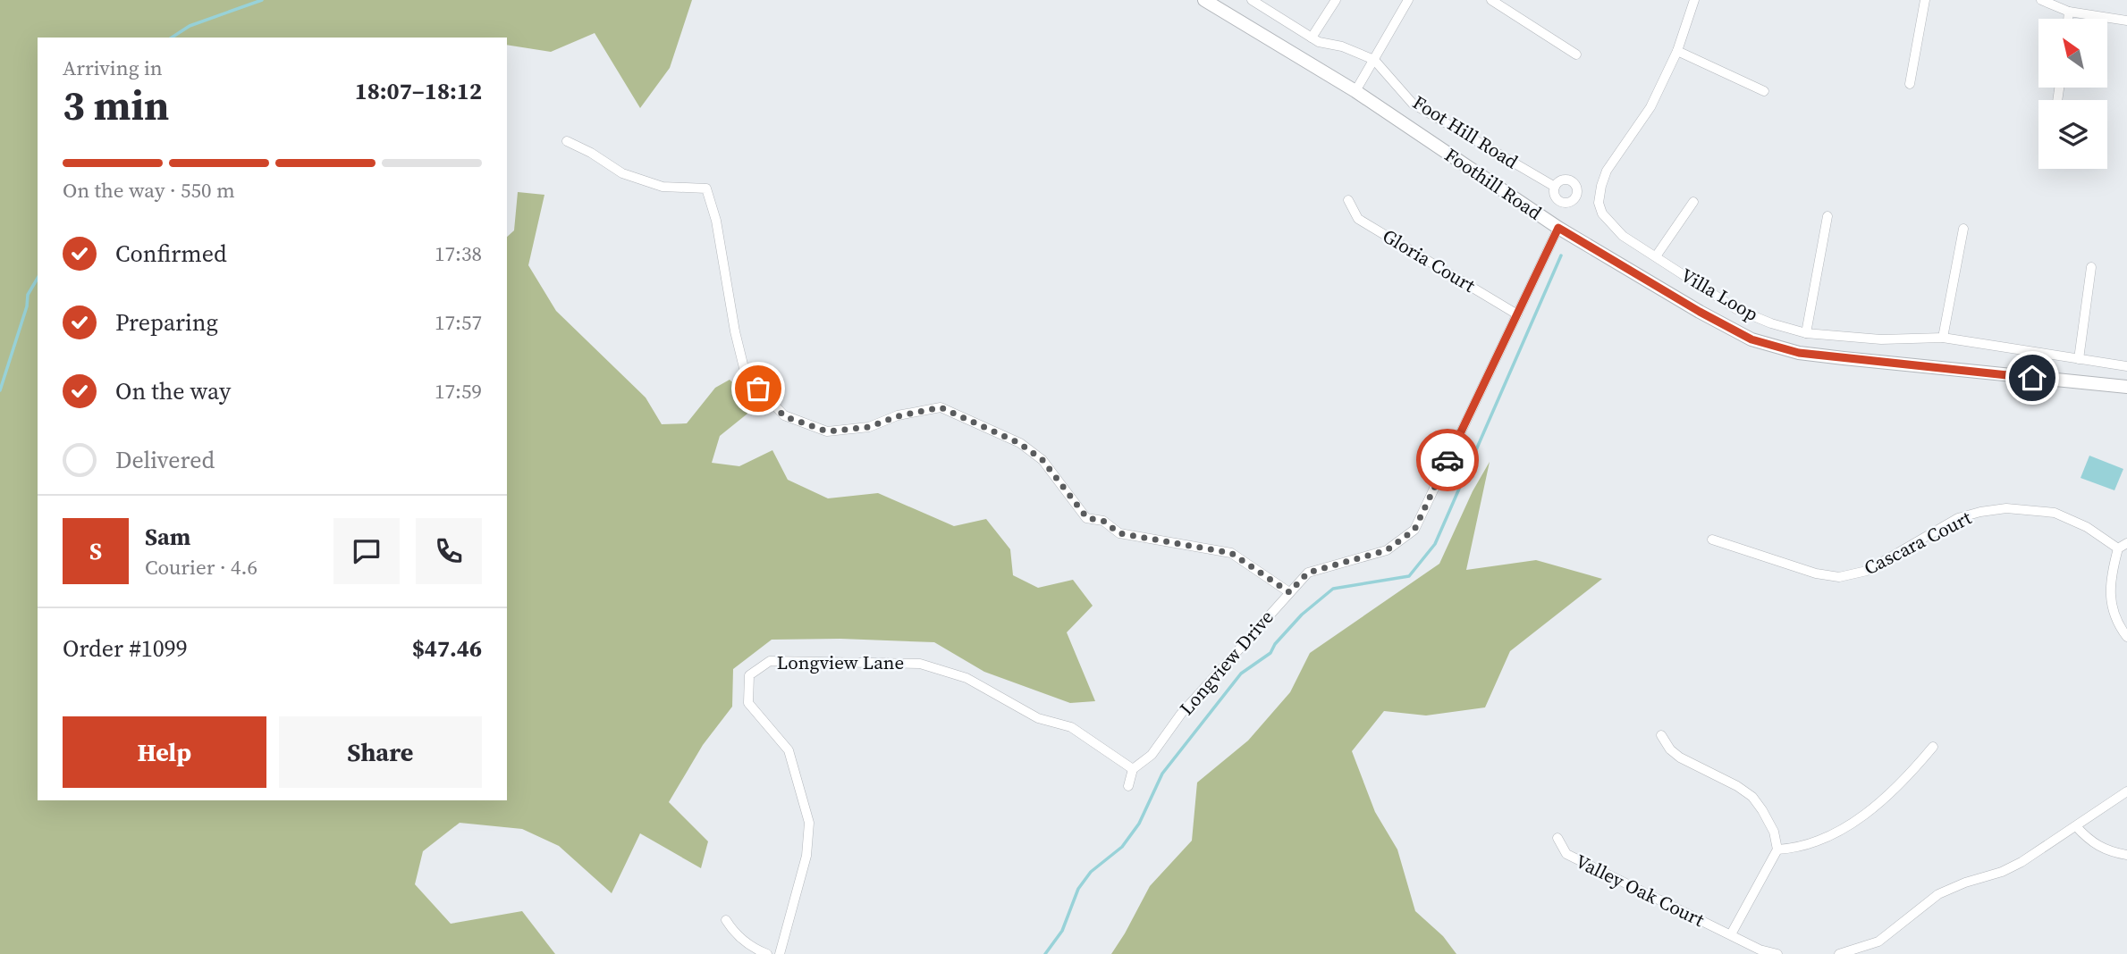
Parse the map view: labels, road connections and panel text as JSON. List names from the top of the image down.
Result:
{
  "streets": {
    "main road": ["Foothill Road"],
    "street": [
      "Foot Hill Road",
      "Gloria Court",
      "Villa Loop",
      "Cascara Court",
      "Longview Lane",
      "Longview Drive",
      "Valley Oak Court"
    ]
  },
  "crossings": [
    ["Foothill Road", "Longview Drive"],
    ["Gloria Court", "Longview Drive"],
    ["Longview Lane", "Longview Drive"]
  ],
  "north": "top left",
  "page": {
    "heading": ["3 min", "Arriving in", "18:07–18:12"],
    "panel": [
      "Sam",
      "Courier · 4.6",
      "Order #1099",
      "$47.46"
    ],
    "bar": "On the way · 550 m",
    "list": [
      ["Confirmed", "17:38"],
      ["Preparing", "17:57"],
      ["On the way", "17:59"],
      "Delivered"
    ],
    "round": "S",
    "buttons": ["Help", "Share"]
  }
}
